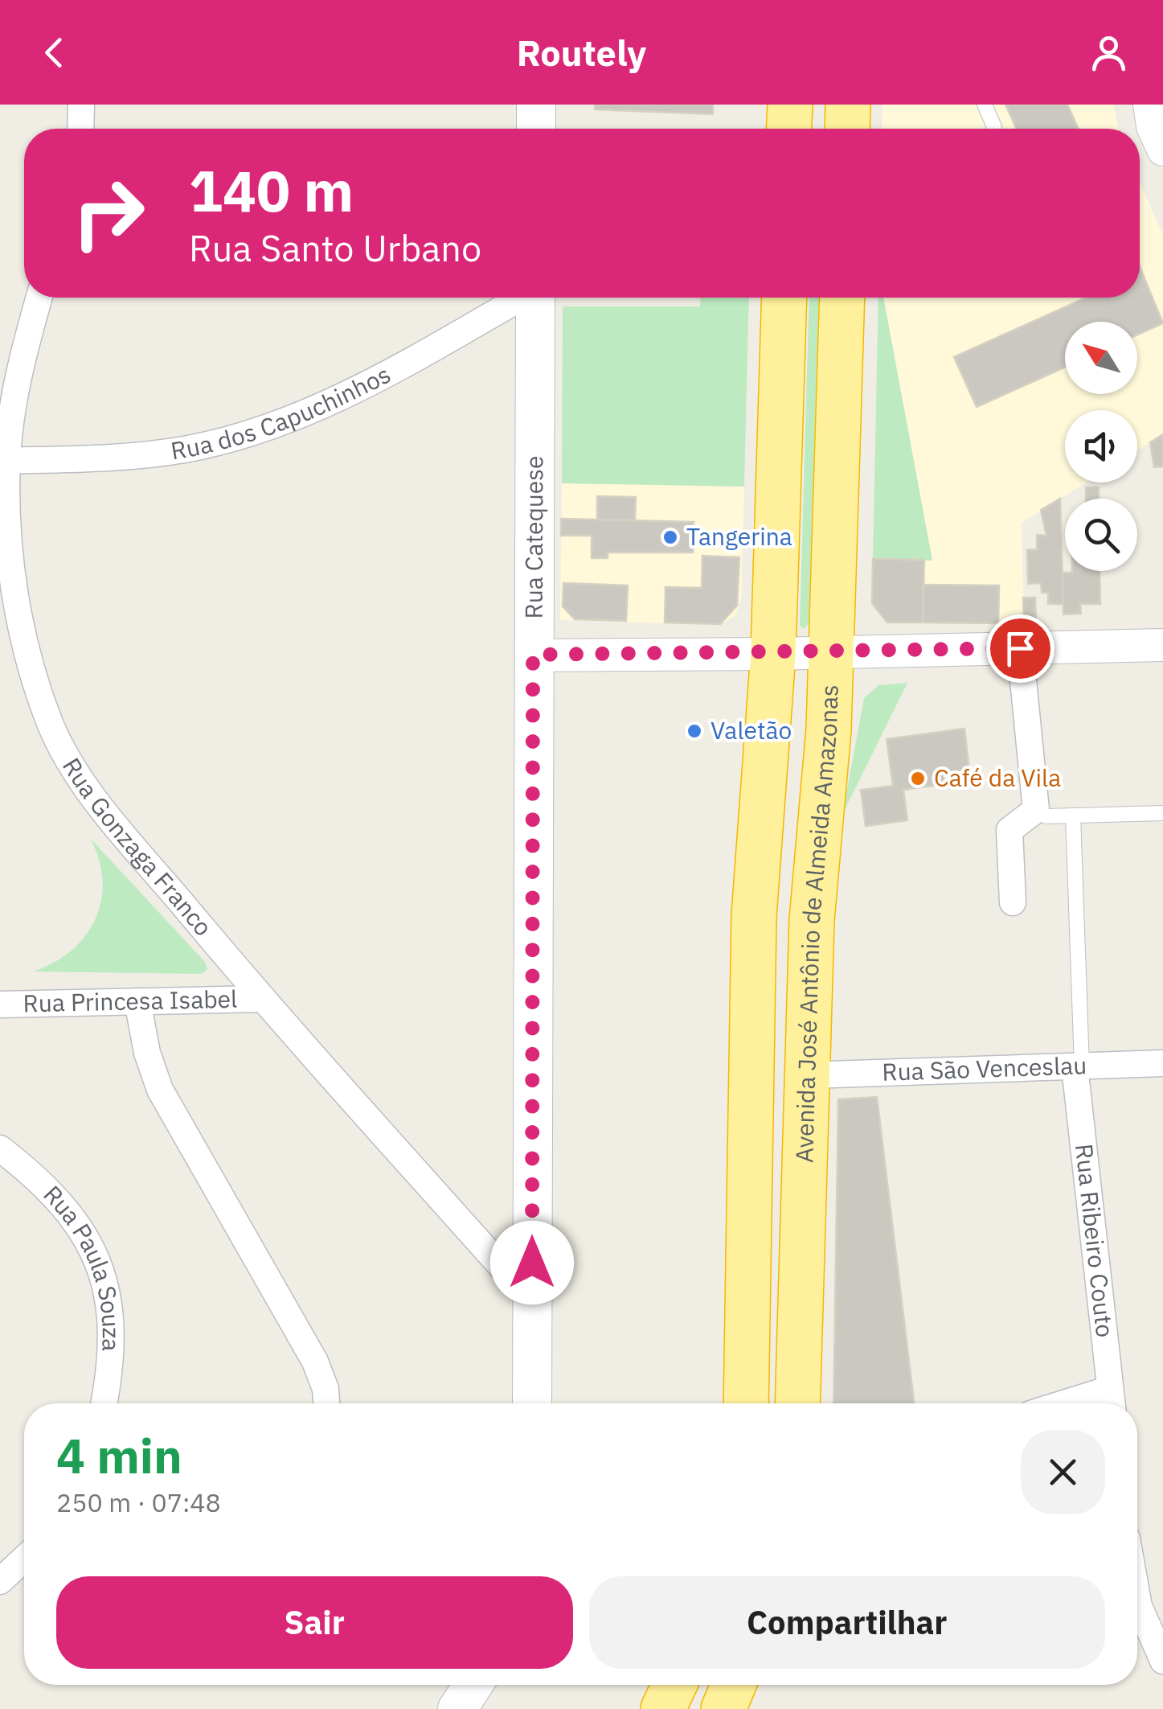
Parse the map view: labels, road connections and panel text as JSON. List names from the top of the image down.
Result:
{
  "streets": {
    "highway": ["Avenida José Antônio de Almeida Amazonas"],
    "main road": ["Rua Catequese"],
    "street": [
      "Rua dos Capuchinhos",
      "Rua Gonzaga Franco",
      "Rua Princesa Isabel",
      "Rua São Venceslau",
      "Rua Ribeiro Couto",
      "Rua Paula Souza"
    ]
  },
  "crossings": [
    ["Rua dos Capuchinhos", "Rua Gonzaga Franco"],
    ["Rua Catequese", "Rua Gonzaga Franco"],
    ["Rua Gonzaga Franco", "Rua Princesa Isabel"],
    ["Avenida José Antônio de Almeida Amazonas", "Rua São Venceslau"],
    ["Rua São Venceslau", "Rua Ribeiro Couto"]
  ],
  "places": ["Tangerina", "Valetão", "Café da Vila"],
  "north": "top left",
  "page": {
    "header": "Routely",
    "turn": ["140 m", "Rua Santo Urbano"],
    "heading": ["4 min", "250 m · 07:48"],
    "buttons": ["Sair", "Compartilhar"]
  }
}
